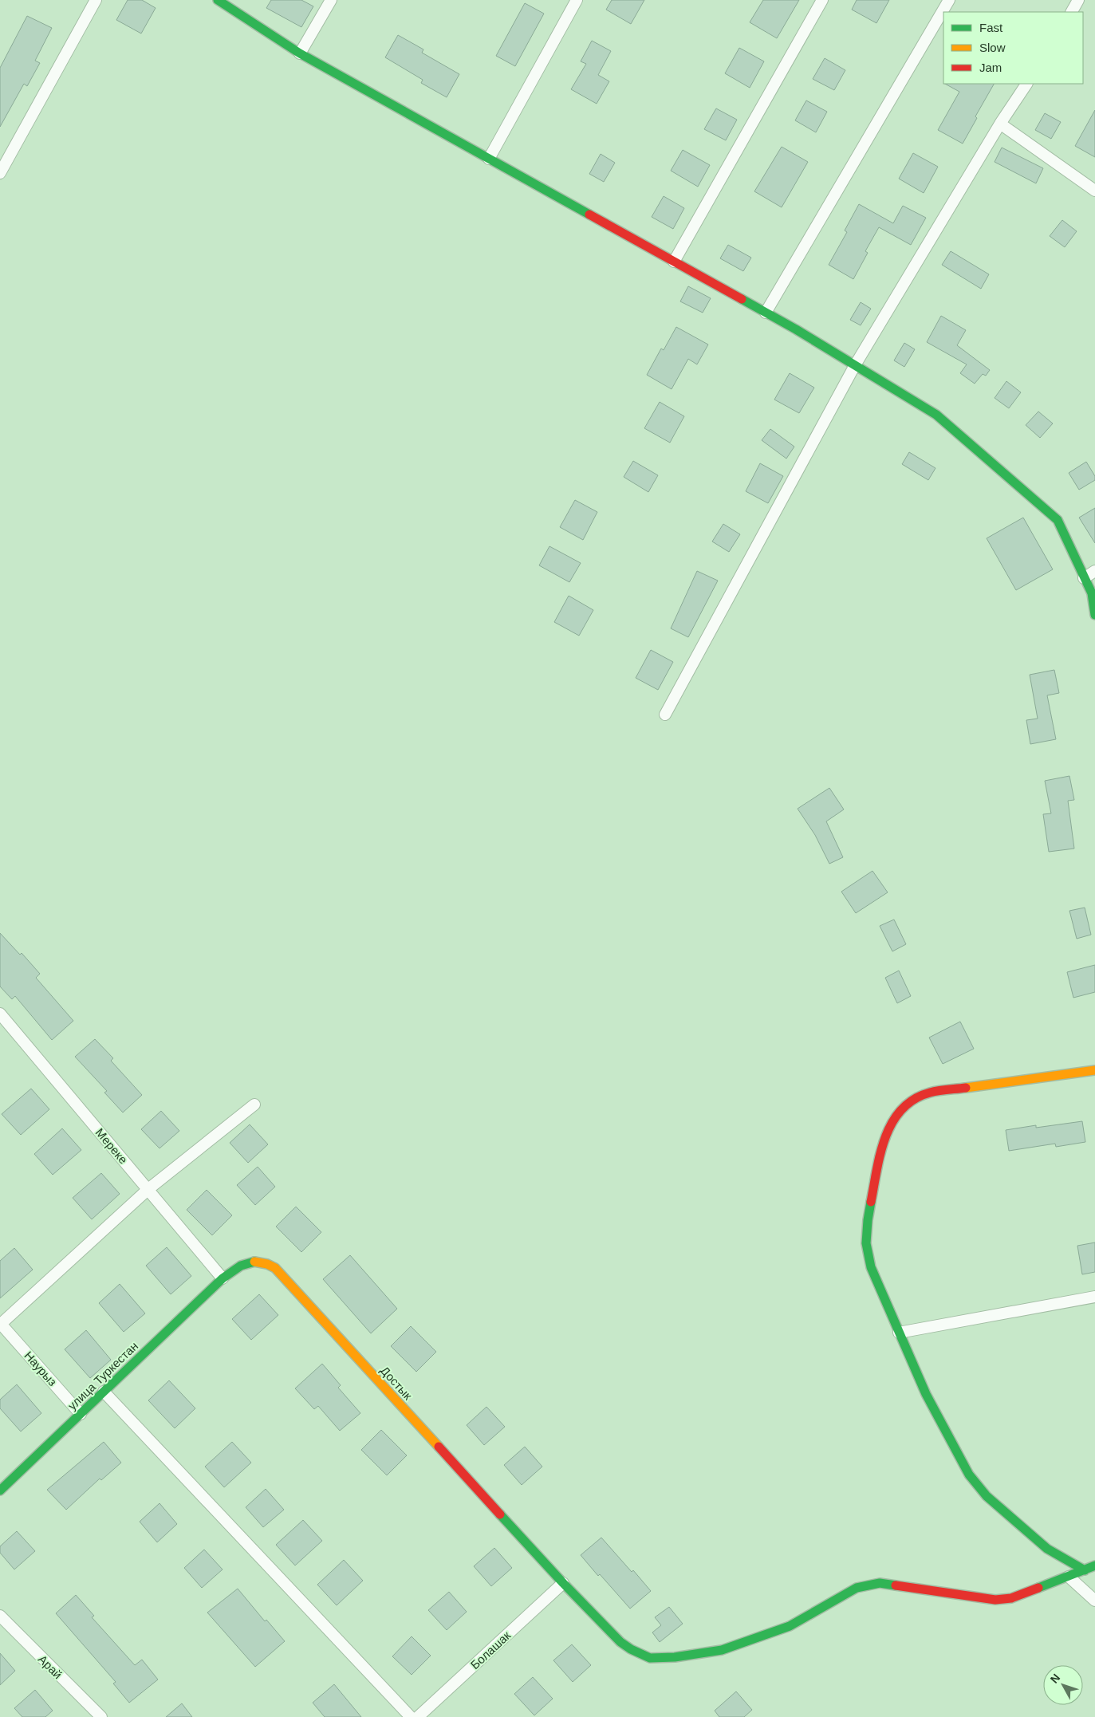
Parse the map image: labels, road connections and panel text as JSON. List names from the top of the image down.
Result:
{
  "streets": {
    "street": [
      "Мереке",
      "Наурыз",
      "улица Туркестан",
      "Достык",
      "Болашак",
      "Арай"
    ]
  },
  "crossings": [
    ["Мереке", "улица Туркестан"],
    ["Мереке", "Достык"],
    ["Наурыз", "улица Туркестан"],
    ["улица Туркестан", "Достык"],
    ["Достык", "Болашак"]
  ],
  "legend": ["Fast", "Slow", "Jam"],
  "north": "top left"
}
